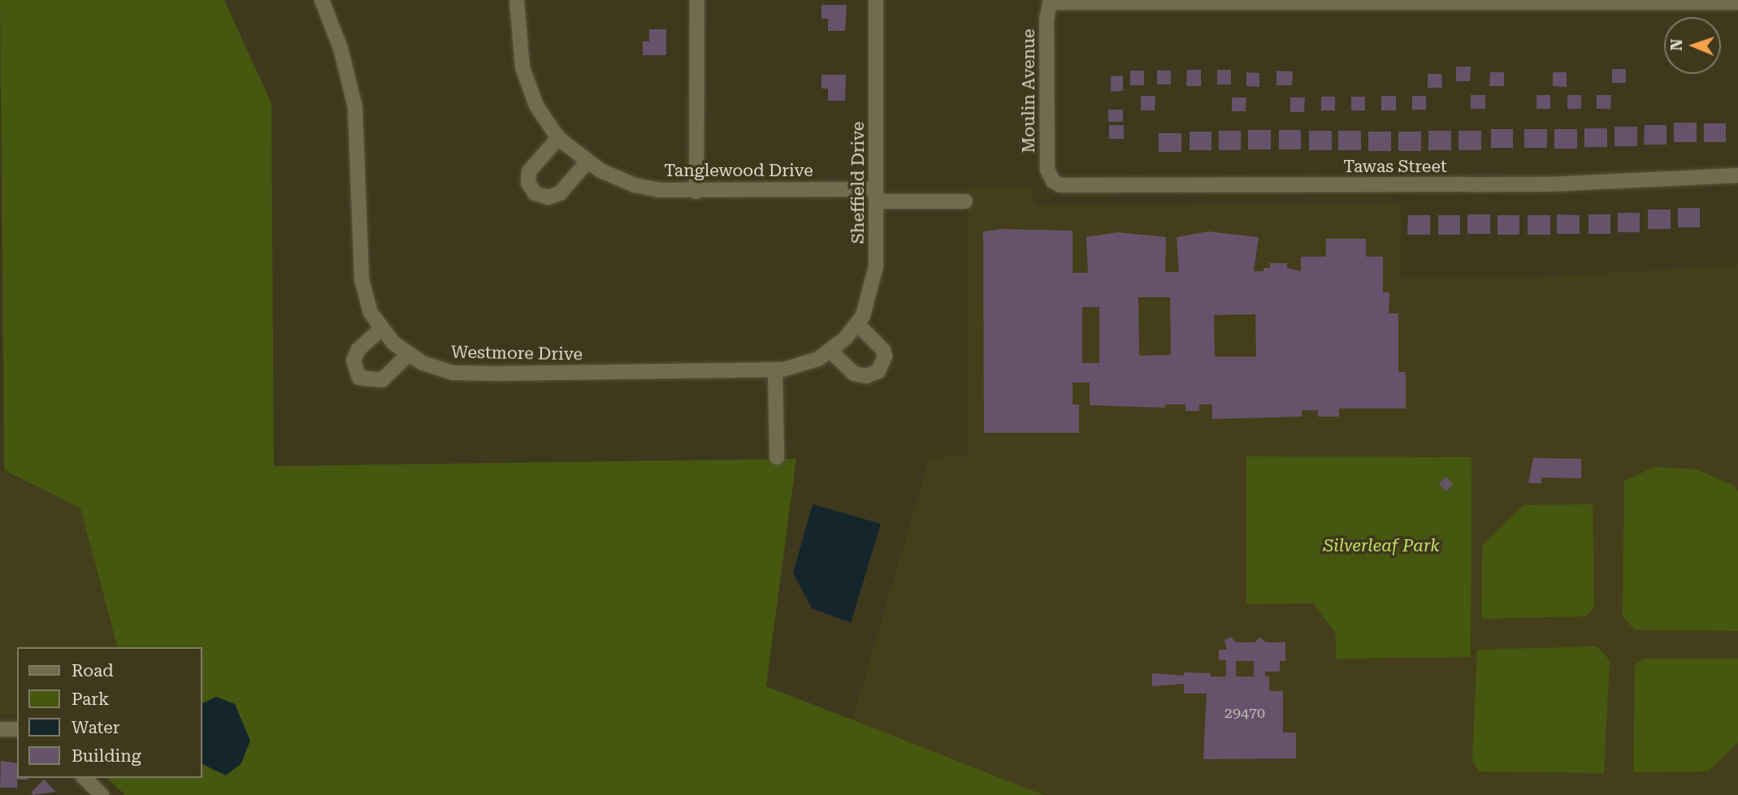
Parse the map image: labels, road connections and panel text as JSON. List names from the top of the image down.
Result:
{
  "streets": {
    "street": [
      "Moulin Avenue",
      "Tawas Street",
      "Tanglewood Drive",
      "Sheffield Drive",
      "Westmore Drive"
    ]
  },
  "crossings": [
    ["Moulin Avenue", "Tawas Street"],
    ["Tanglewood Drive", "Sheffield Drive"],
    ["Sheffield Drive", "Westmore Drive"]
  ],
  "parks": ["Silverleaf Park"],
  "house_numbers": ["29470"],
  "legend": [
    "Road",
    "Park",
    "Water",
    "Building"
  ],
  "north": "left"
}
